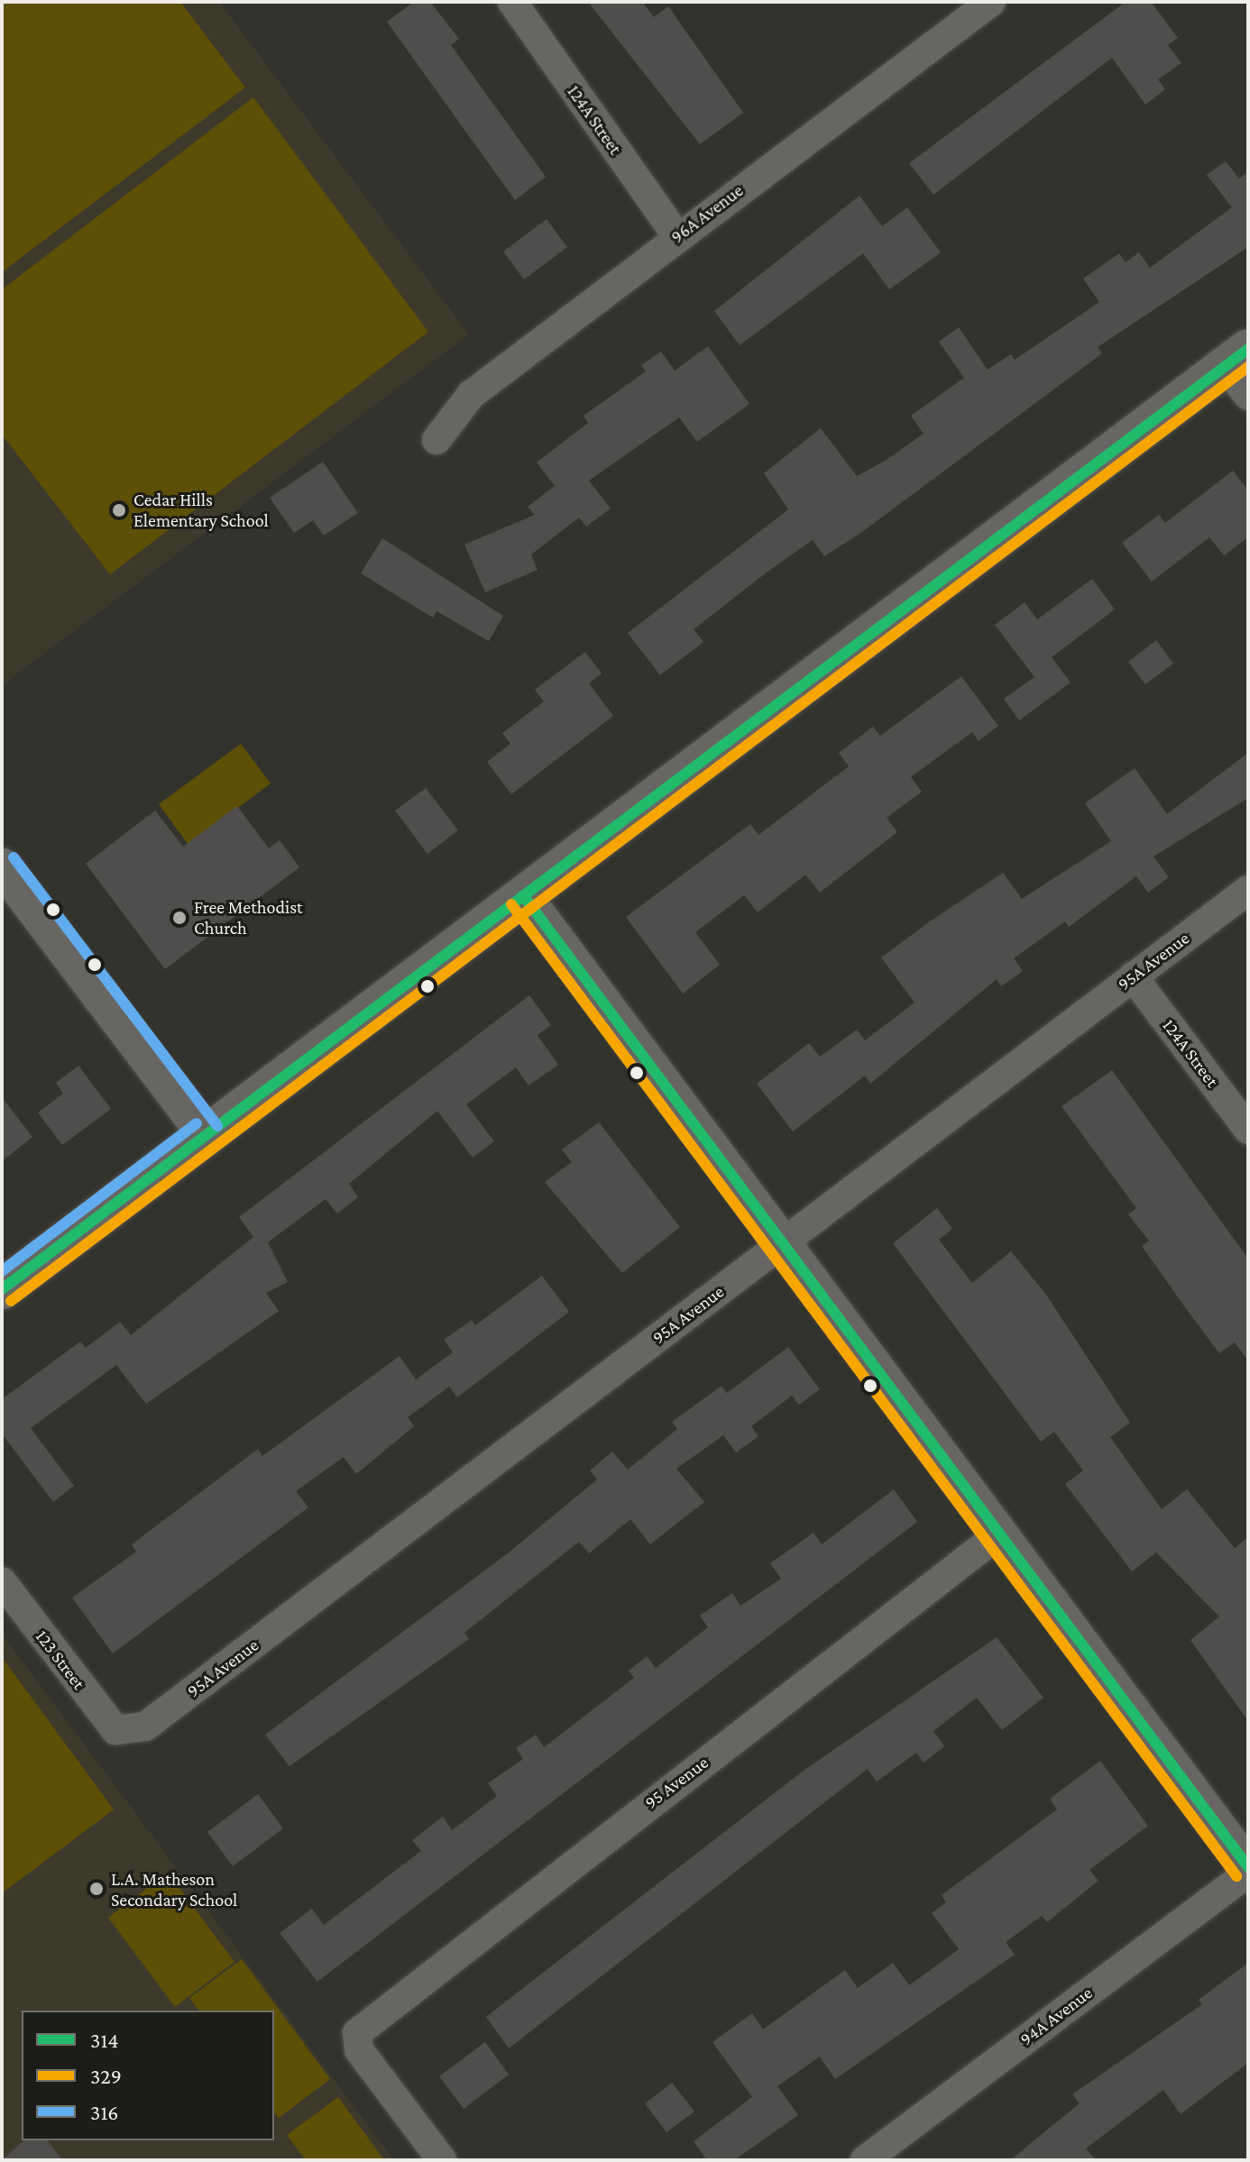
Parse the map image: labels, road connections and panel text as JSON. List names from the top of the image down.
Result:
{
  "streets": {
    "street": [
      "124A Street",
      "96A Avenue",
      "95A Avenue",
      "123 Street",
      "95 Avenue",
      "94A Avenue"
    ]
  },
  "crossings": [
    ["124A Street", "96A Avenue"],
    ["124A Street", "95A Avenue"],
    ["95A Avenue", "123 Street"]
  ],
  "places": ["Cedar Hills Elementary School", "Free Methodist Church", "L.A. Matheson Secondary School"],
  "lines": ["transit line 314", "transit line 329", "transit line 316"],
  "legend": ["314", "329", "316"]
}
